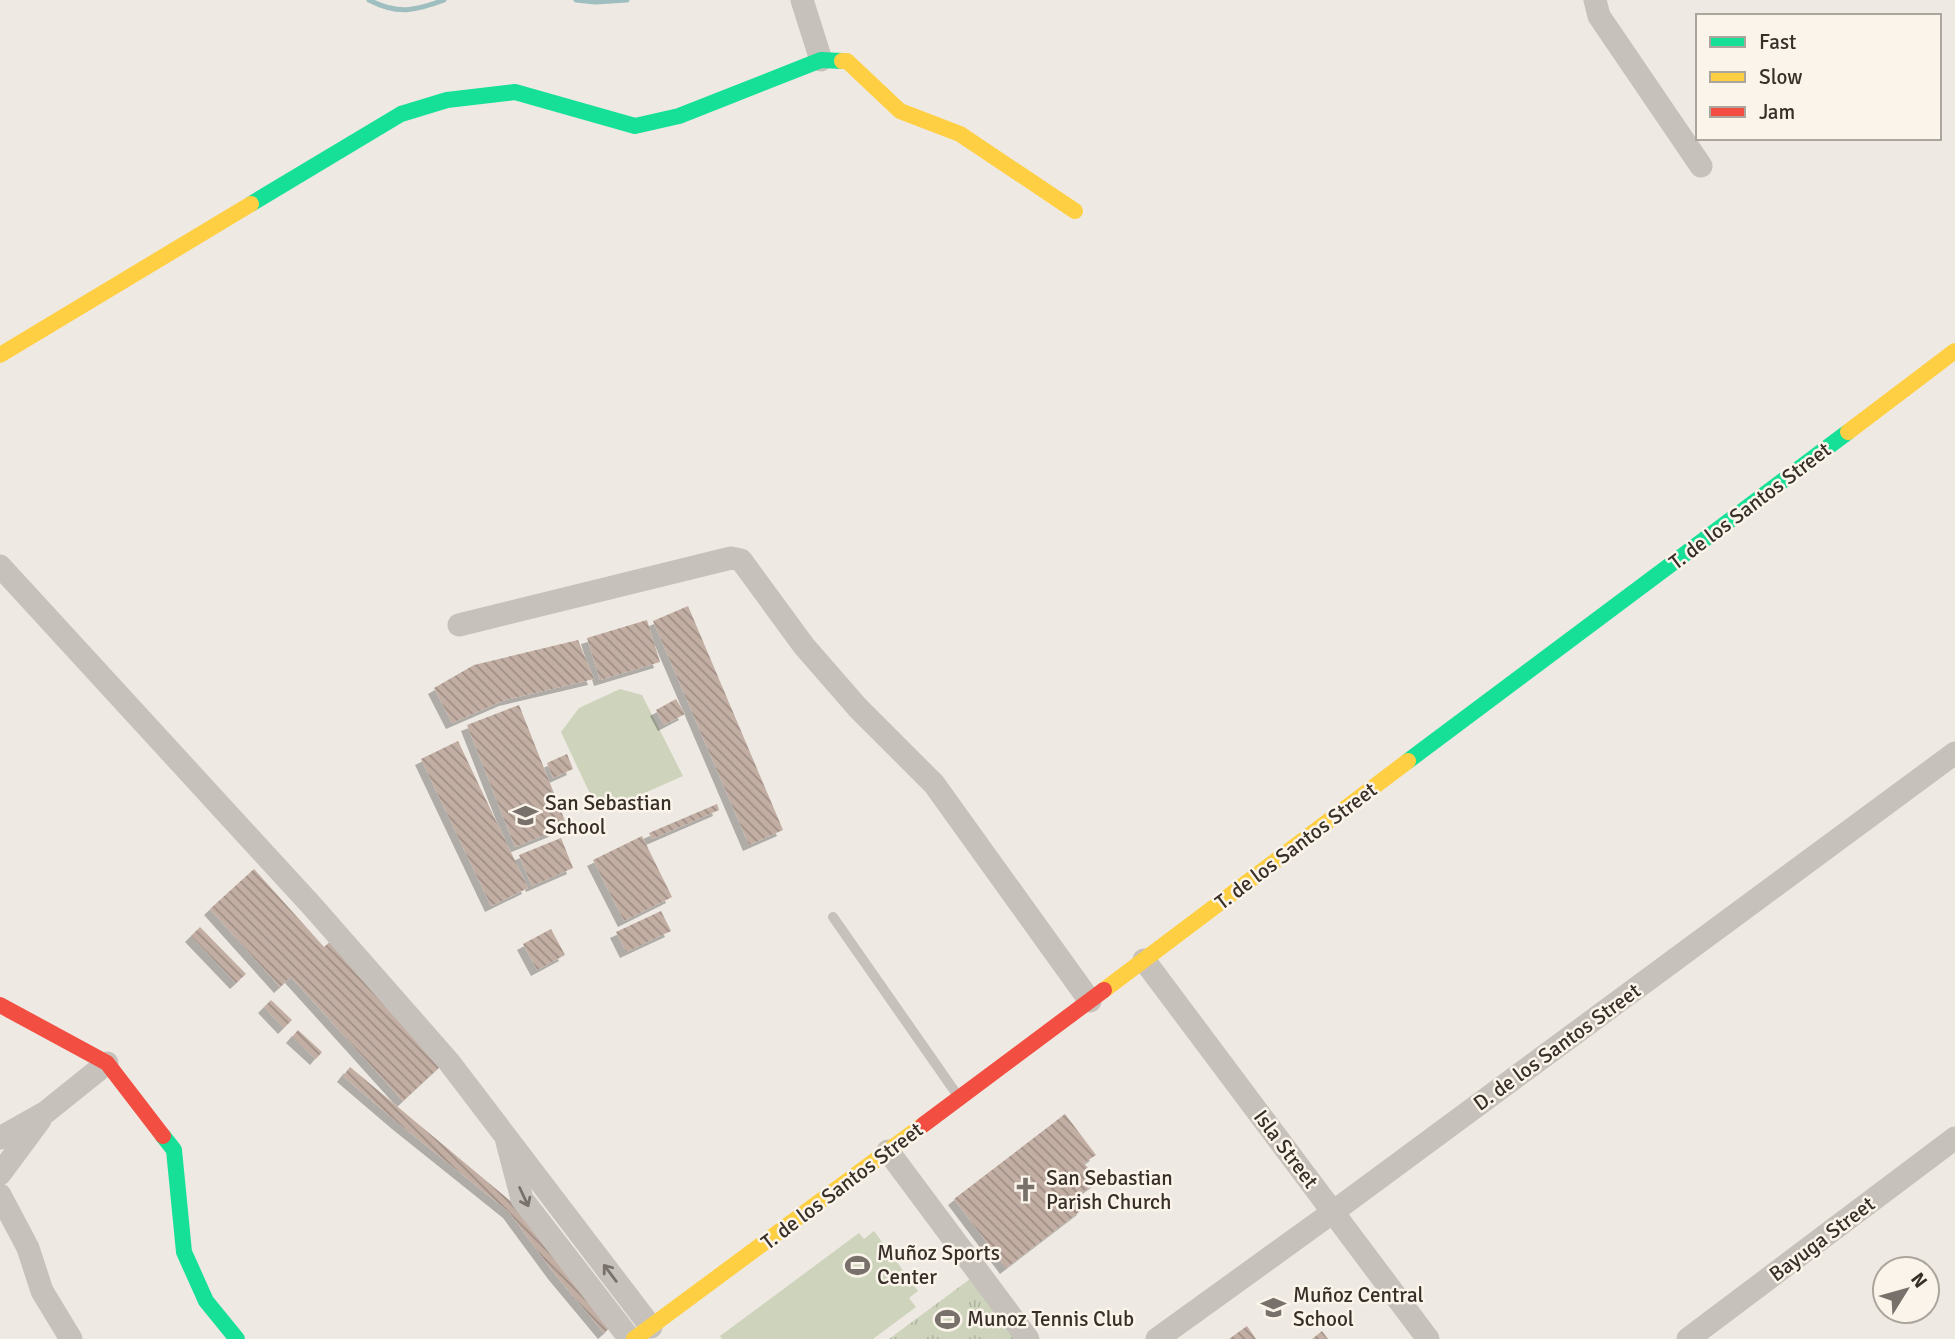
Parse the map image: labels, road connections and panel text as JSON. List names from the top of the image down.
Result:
{
  "streets": {
    "street": [
      "T. de los Santos Street",
      "D. de los Santos Street",
      "Isla Street",
      "Bayuga Street"
    ]
  },
  "crossings": [
    ["T. de los Santos Street", "Isla Street"],
    ["D. de los Santos Street", "Isla Street"]
  ],
  "places": {
    "school or university": ["San Sebastian School", "Muñoz Central School"],
    "church": ["San Sebastian Parish Church"],
    "sports": ["Muñoz Sports Center", "Munoz Tennis Club"]
  },
  "legend": ["Fast", "Slow", "Jam"],
  "north": "top right"
}
